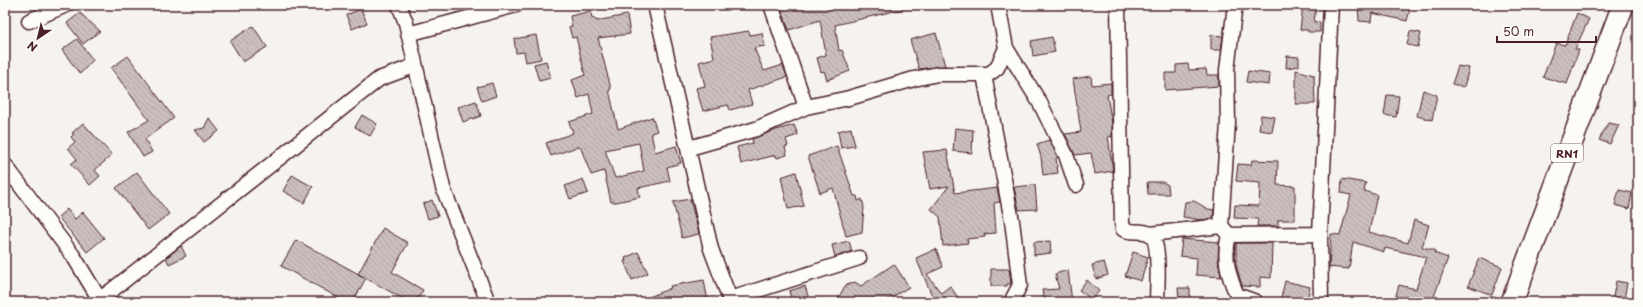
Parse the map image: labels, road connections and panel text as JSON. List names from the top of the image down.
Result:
{
  "streets": {
    "highway": ["RN1"]
  },
  "scale_bar": "50 m",
  "north": "bottom left"
}
